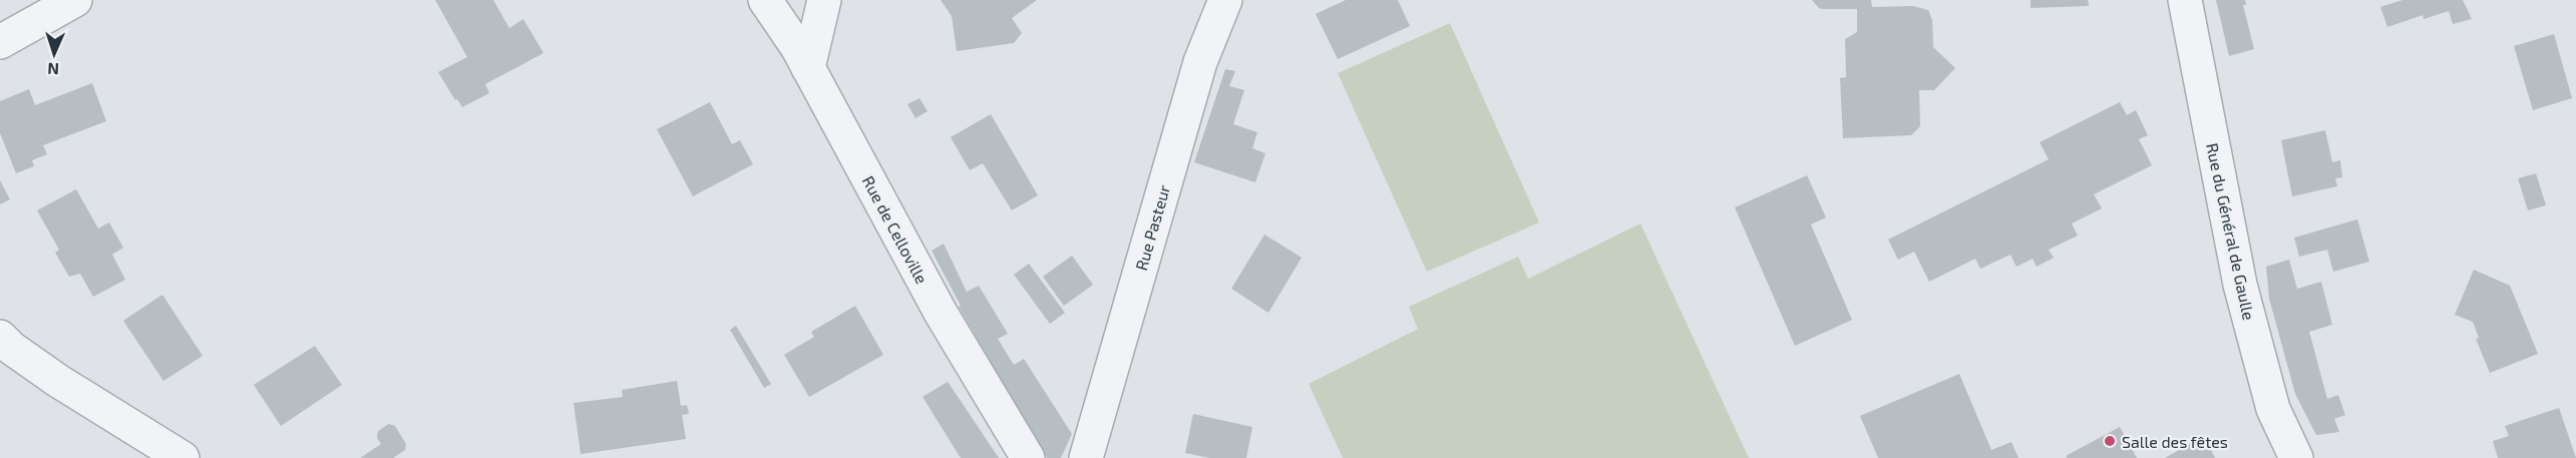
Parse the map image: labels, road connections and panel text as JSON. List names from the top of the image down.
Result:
{
  "streets": {
    "street": ["Rue Pasteur", "Rue de Celloville", "Rue du Général de Gaulle"]
  },
  "places": ["Salle des fêtes"],
  "north": "bottom"
}
